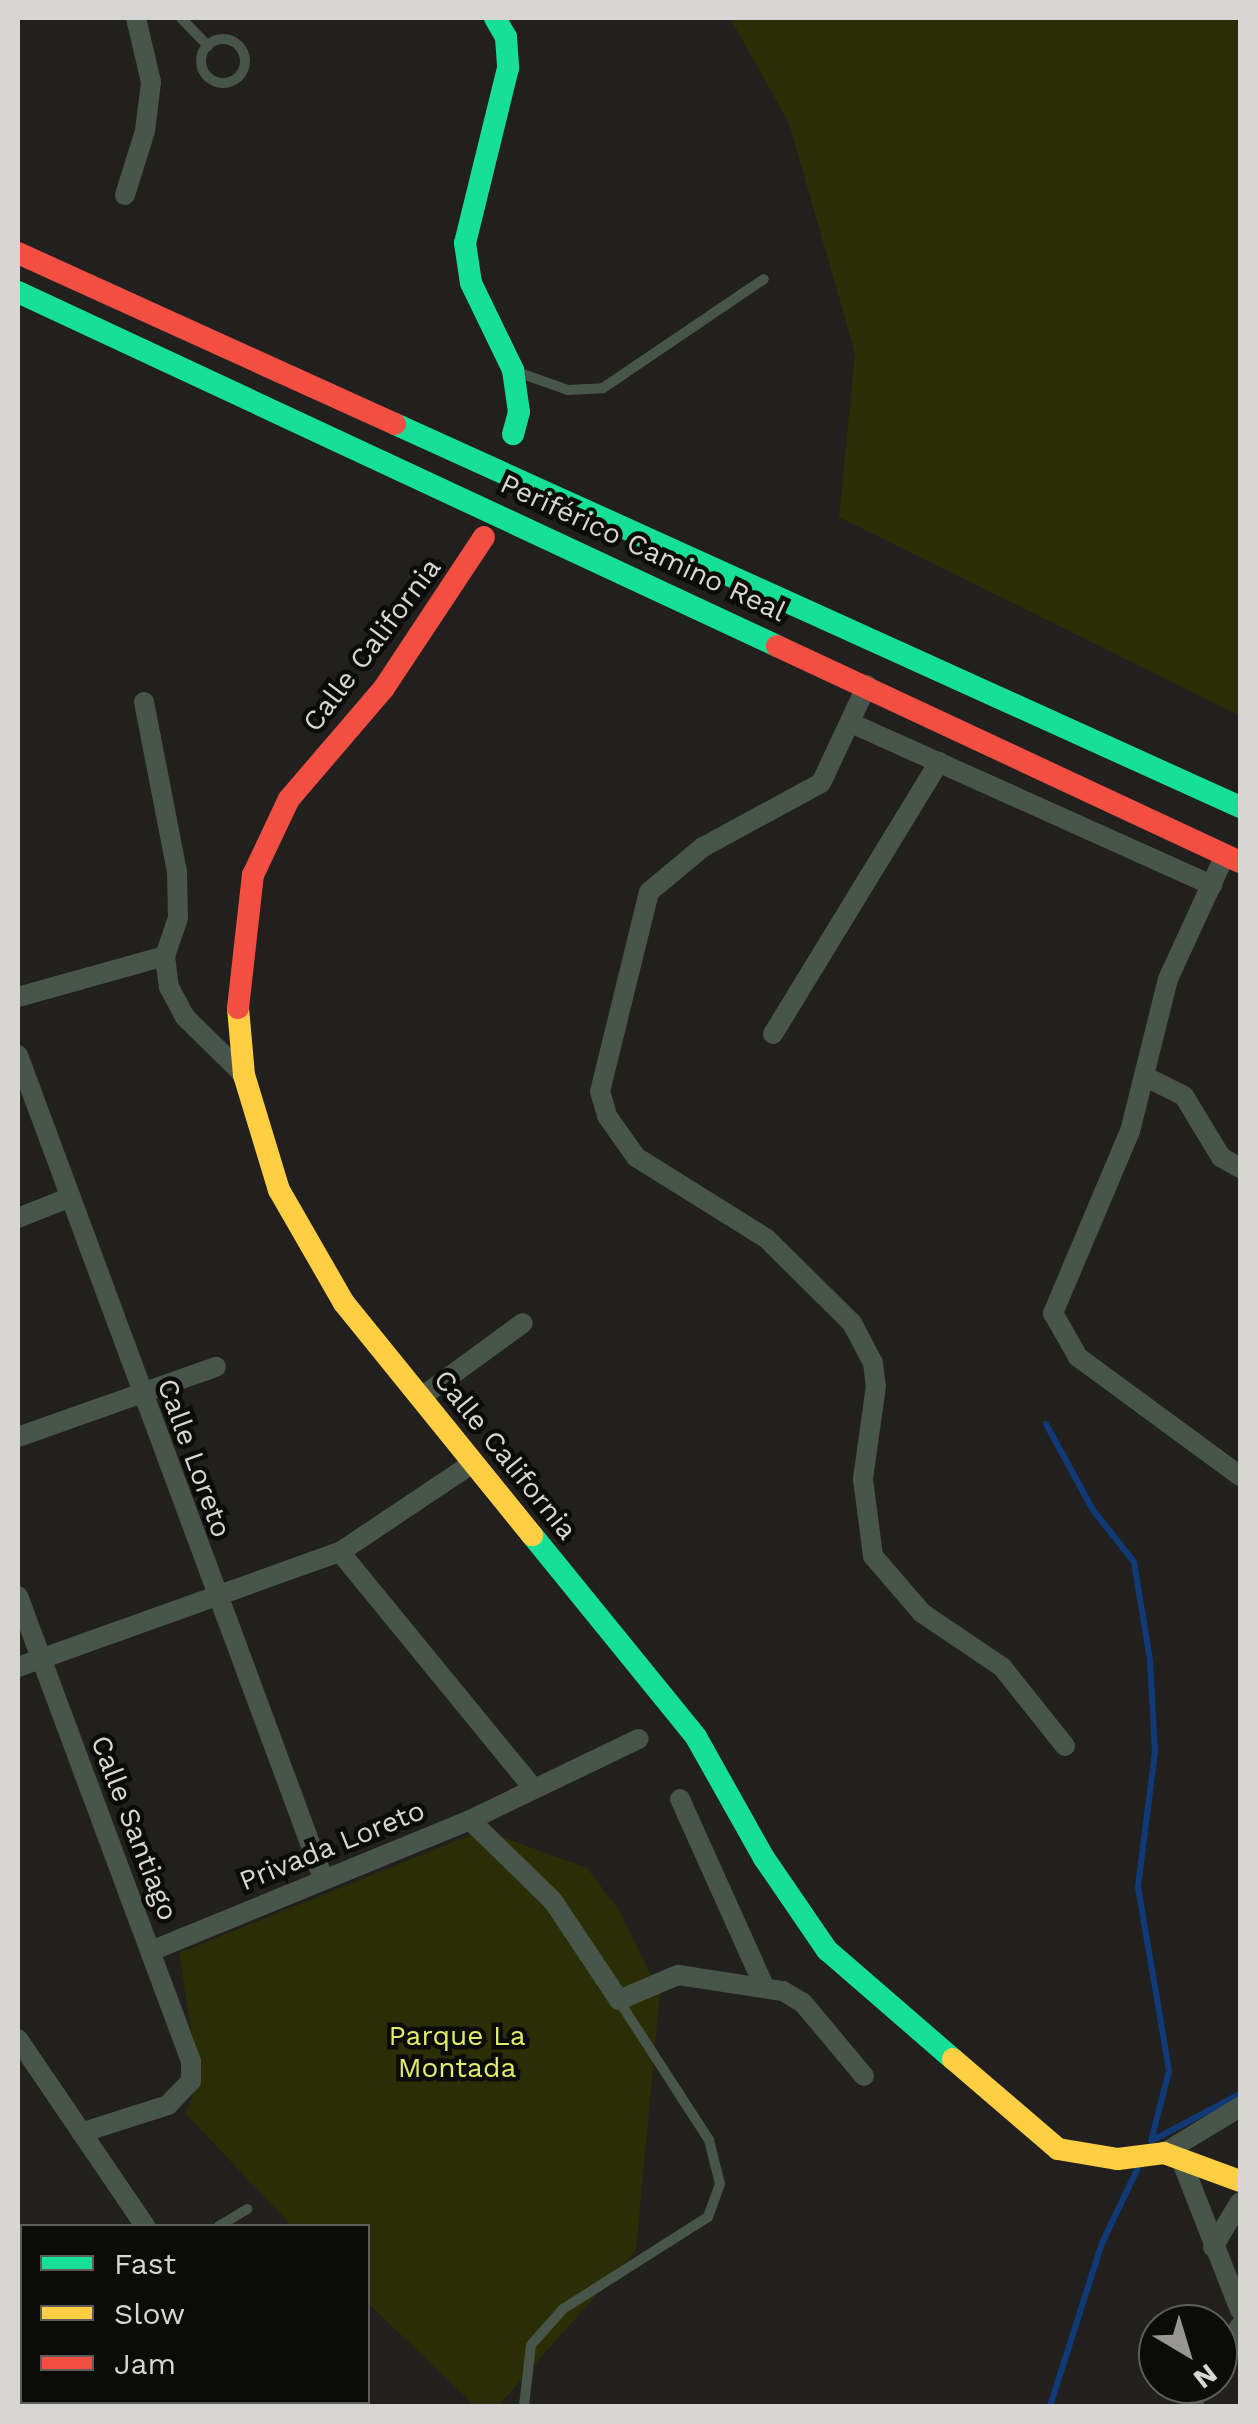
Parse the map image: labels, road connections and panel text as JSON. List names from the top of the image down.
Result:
{
  "streets": {
    "main road": ["Periférico Camino Real", "Calle California"],
    "street": ["Calle Loreto", "Calle Santiago", "Privada Loreto"]
  },
  "crossings": [
    ["Calle Loreto", "Privada Loreto"],
    ["Calle Santiago", "Privada Loreto"]
  ],
  "parks": ["Parque La Montada"],
  "legend": ["Fast", "Slow", "Jam"],
  "north": "bottom right"
}
